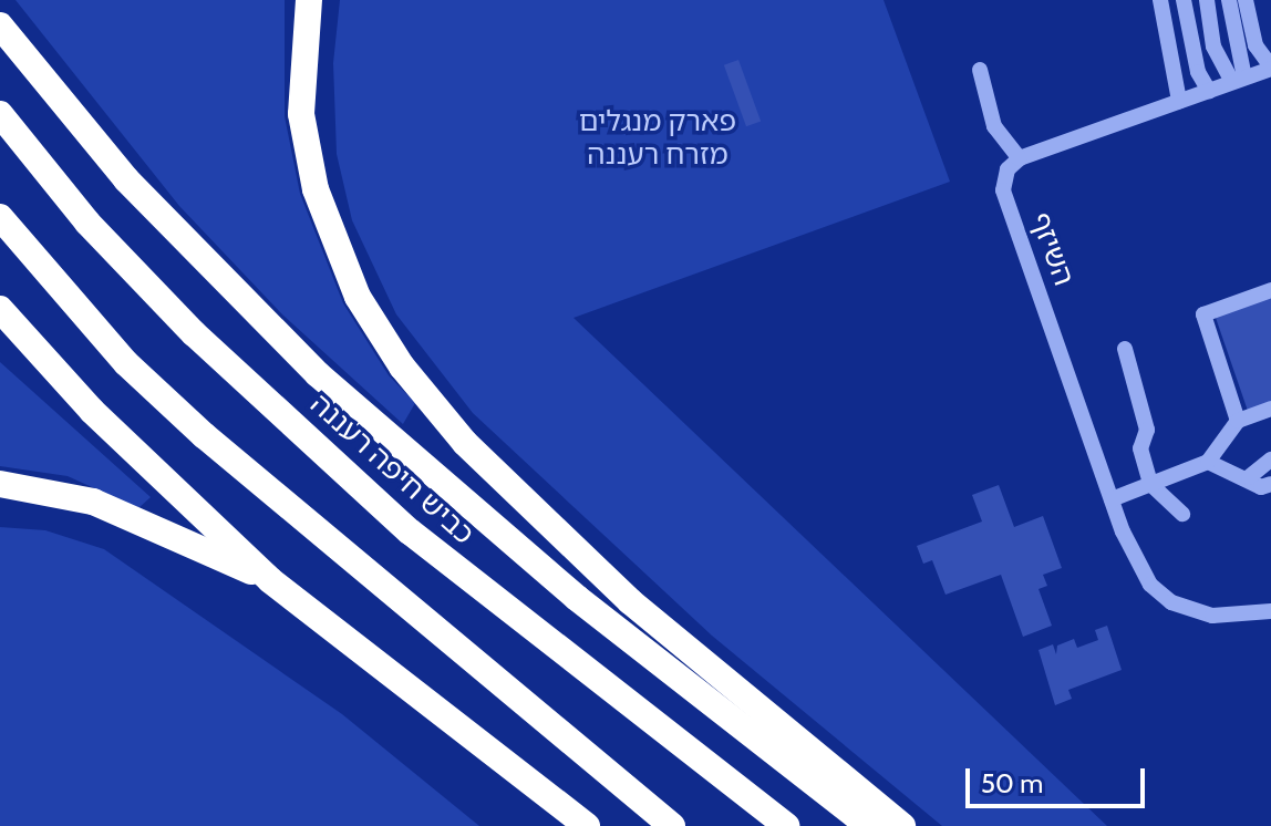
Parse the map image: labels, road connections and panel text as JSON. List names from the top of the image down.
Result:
{
  "streets": {
    "highway": ["כביש חיפה רעננה"],
    "street": ["השיזף"]
  },
  "parks": ["פארק מנגלים מזרח רעננה"],
  "scale_bar": "50 m"
}
